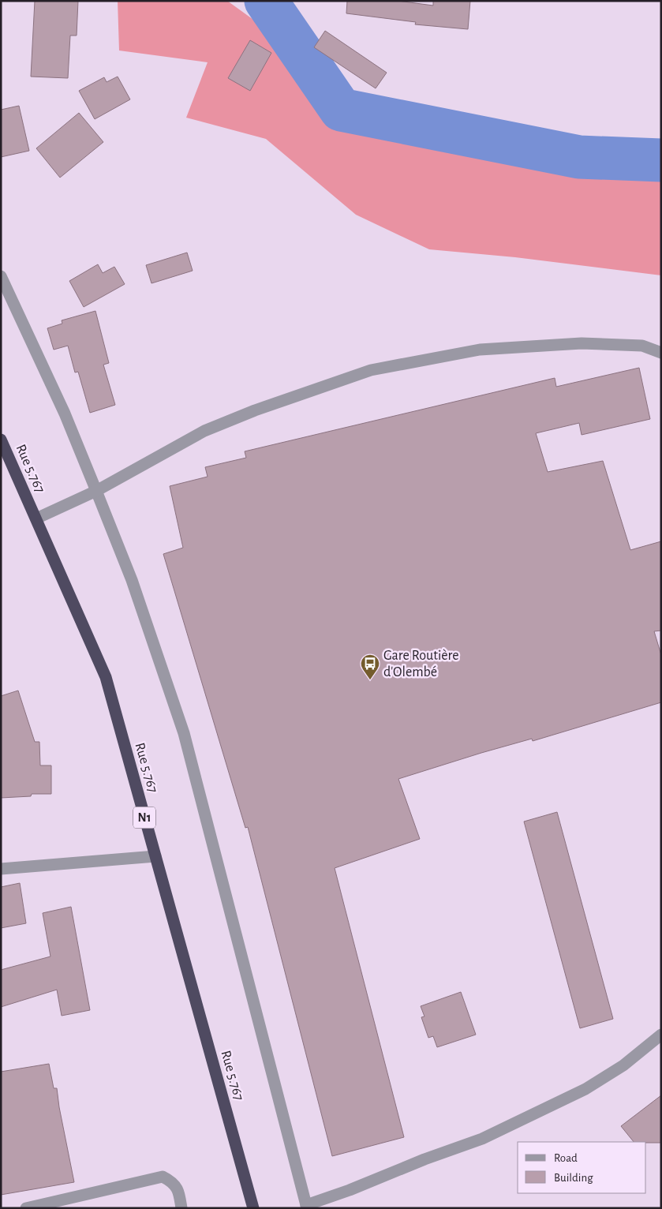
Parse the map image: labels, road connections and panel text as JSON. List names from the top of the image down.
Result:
{
  "streets": {
    "highway": ["Rue 5.767", "N1"]
  },
  "places": {
    "bus stop": ["Gare Routière d'Olembé"]
  },
  "legend": ["Road", "Building"]
}
